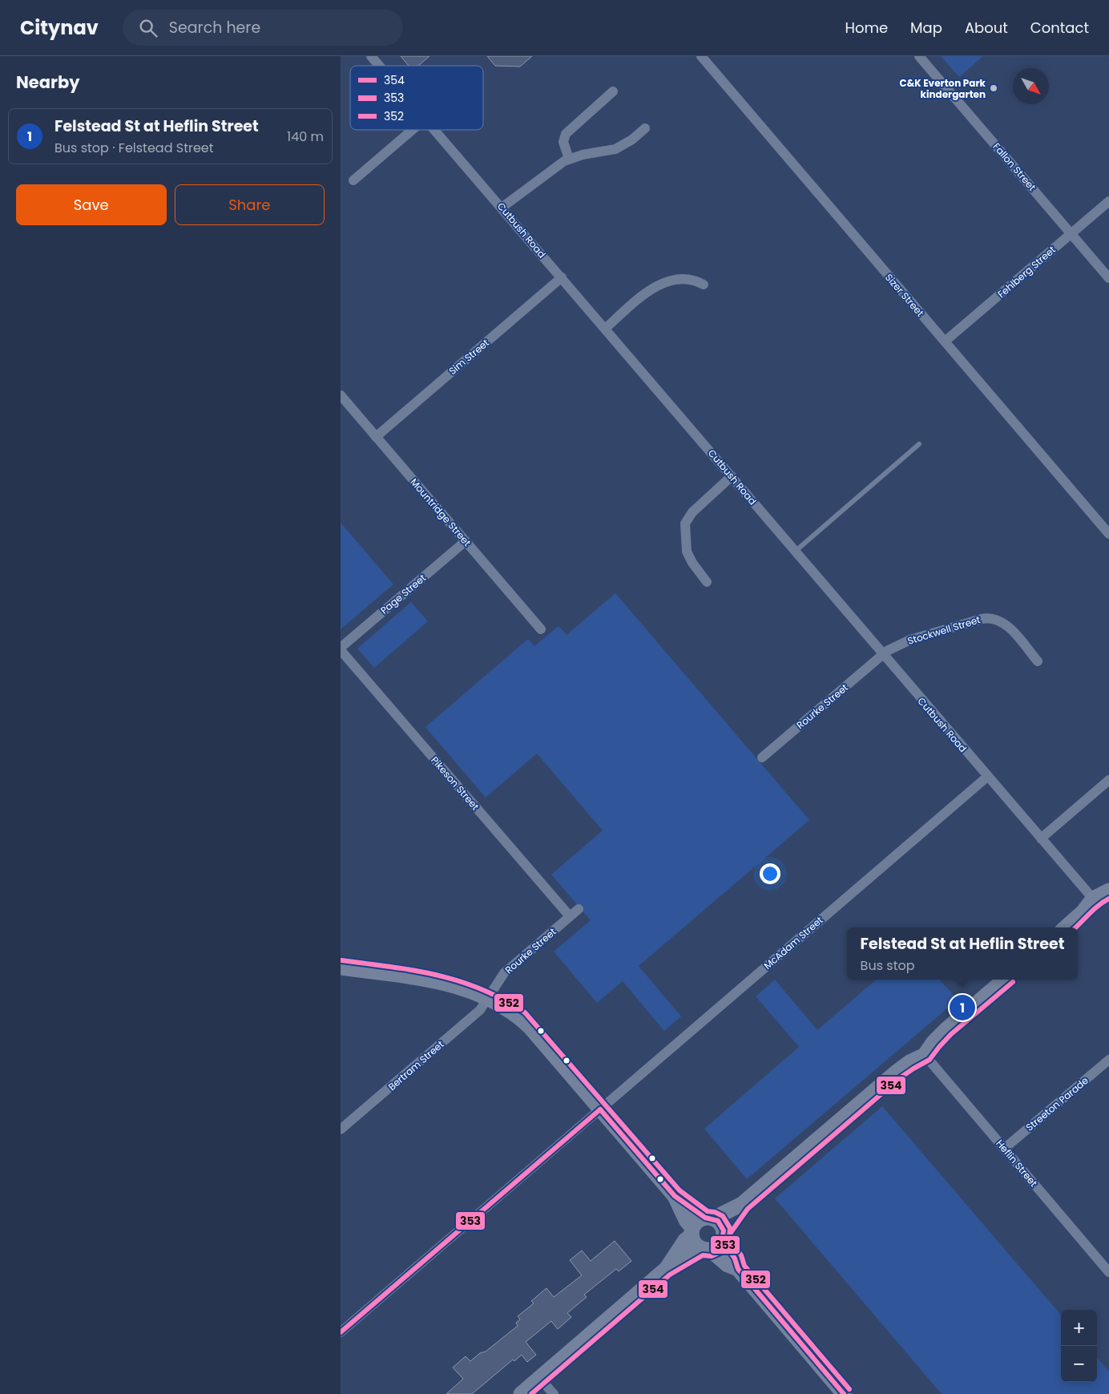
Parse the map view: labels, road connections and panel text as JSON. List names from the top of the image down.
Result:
{
  "streets": {
    "street": [
      "Fallon Street",
      "Cutbush Road",
      "Fehlberg Street",
      "Sizer Street",
      "Sim Street",
      "Mountridge Street",
      "Page Street",
      "Stockwell Street",
      "Rourke Street",
      "Pikeson Street",
      "McAdam Street",
      "Bertram Street",
      "Streeton Parade",
      "Heflin Street"
    ]
  },
  "crossings": [
    ["Fallon Street", "Fehlberg Street"],
    ["Cutbush Road", "Sim Street"],
    ["Cutbush Road", "Stockwell Street"],
    ["Cutbush Road", "Rourke Street"],
    ["Cutbush Road", "McAdam Street"],
    ["Fehlberg Street", "Sizer Street"],
    ["Sim Street", "Mountridge Street"],
    ["Mountridge Street", "Page Street"],
    ["Page Street", "Pikeson Street"],
    ["Stockwell Street", "Rourke Street"],
    ["Rourke Street", "Pikeson Street"],
    ["Rourke Street", "Bertram Street"],
    ["Streeton Parade", "Heflin Street"]
  ],
  "places": ["C&K Everton Park kindergarten"],
  "lines": ["transit line 354", "transit line 352", "transit line 353"],
  "legend": ["354", "353", "352"],
  "north": "bottom right",
  "page": {
    "header": "Citynav",
    "search": "Search here",
    "nav": [
      "Home",
      "Map",
      "About",
      "Contact"
    ],
    "heading": "Nearby",
    "list": [
      {
        "mark": "1",
        "name": "Felstead St at Heflin Street",
        "note": "Bus stop · Felstead Street",
        "value": "140 m"
      }
    ],
    "buttons": ["Save", "Share"],
    "popup": ["Felstead St at Heflin Street", "Bus stop"],
    "pins": "1",
    "map_buttons": ["+", "−"]
  }
}
